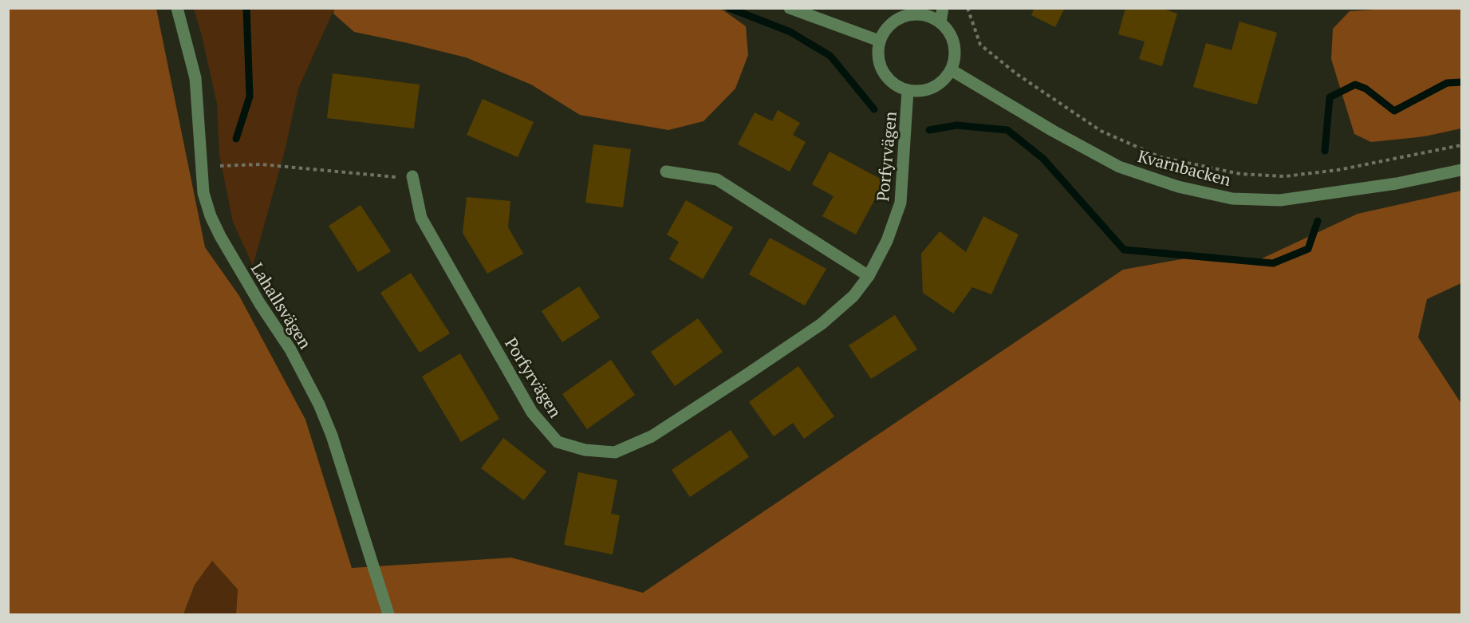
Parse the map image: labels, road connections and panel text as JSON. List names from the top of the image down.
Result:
{
  "streets": {
    "street": ["Porfyrvägen", "Kvarnbacken", "Lahallsvägen"]
  },
  "crossings": [
    ["Porfyrvägen", "Kvarnbacken"]
  ]
}
